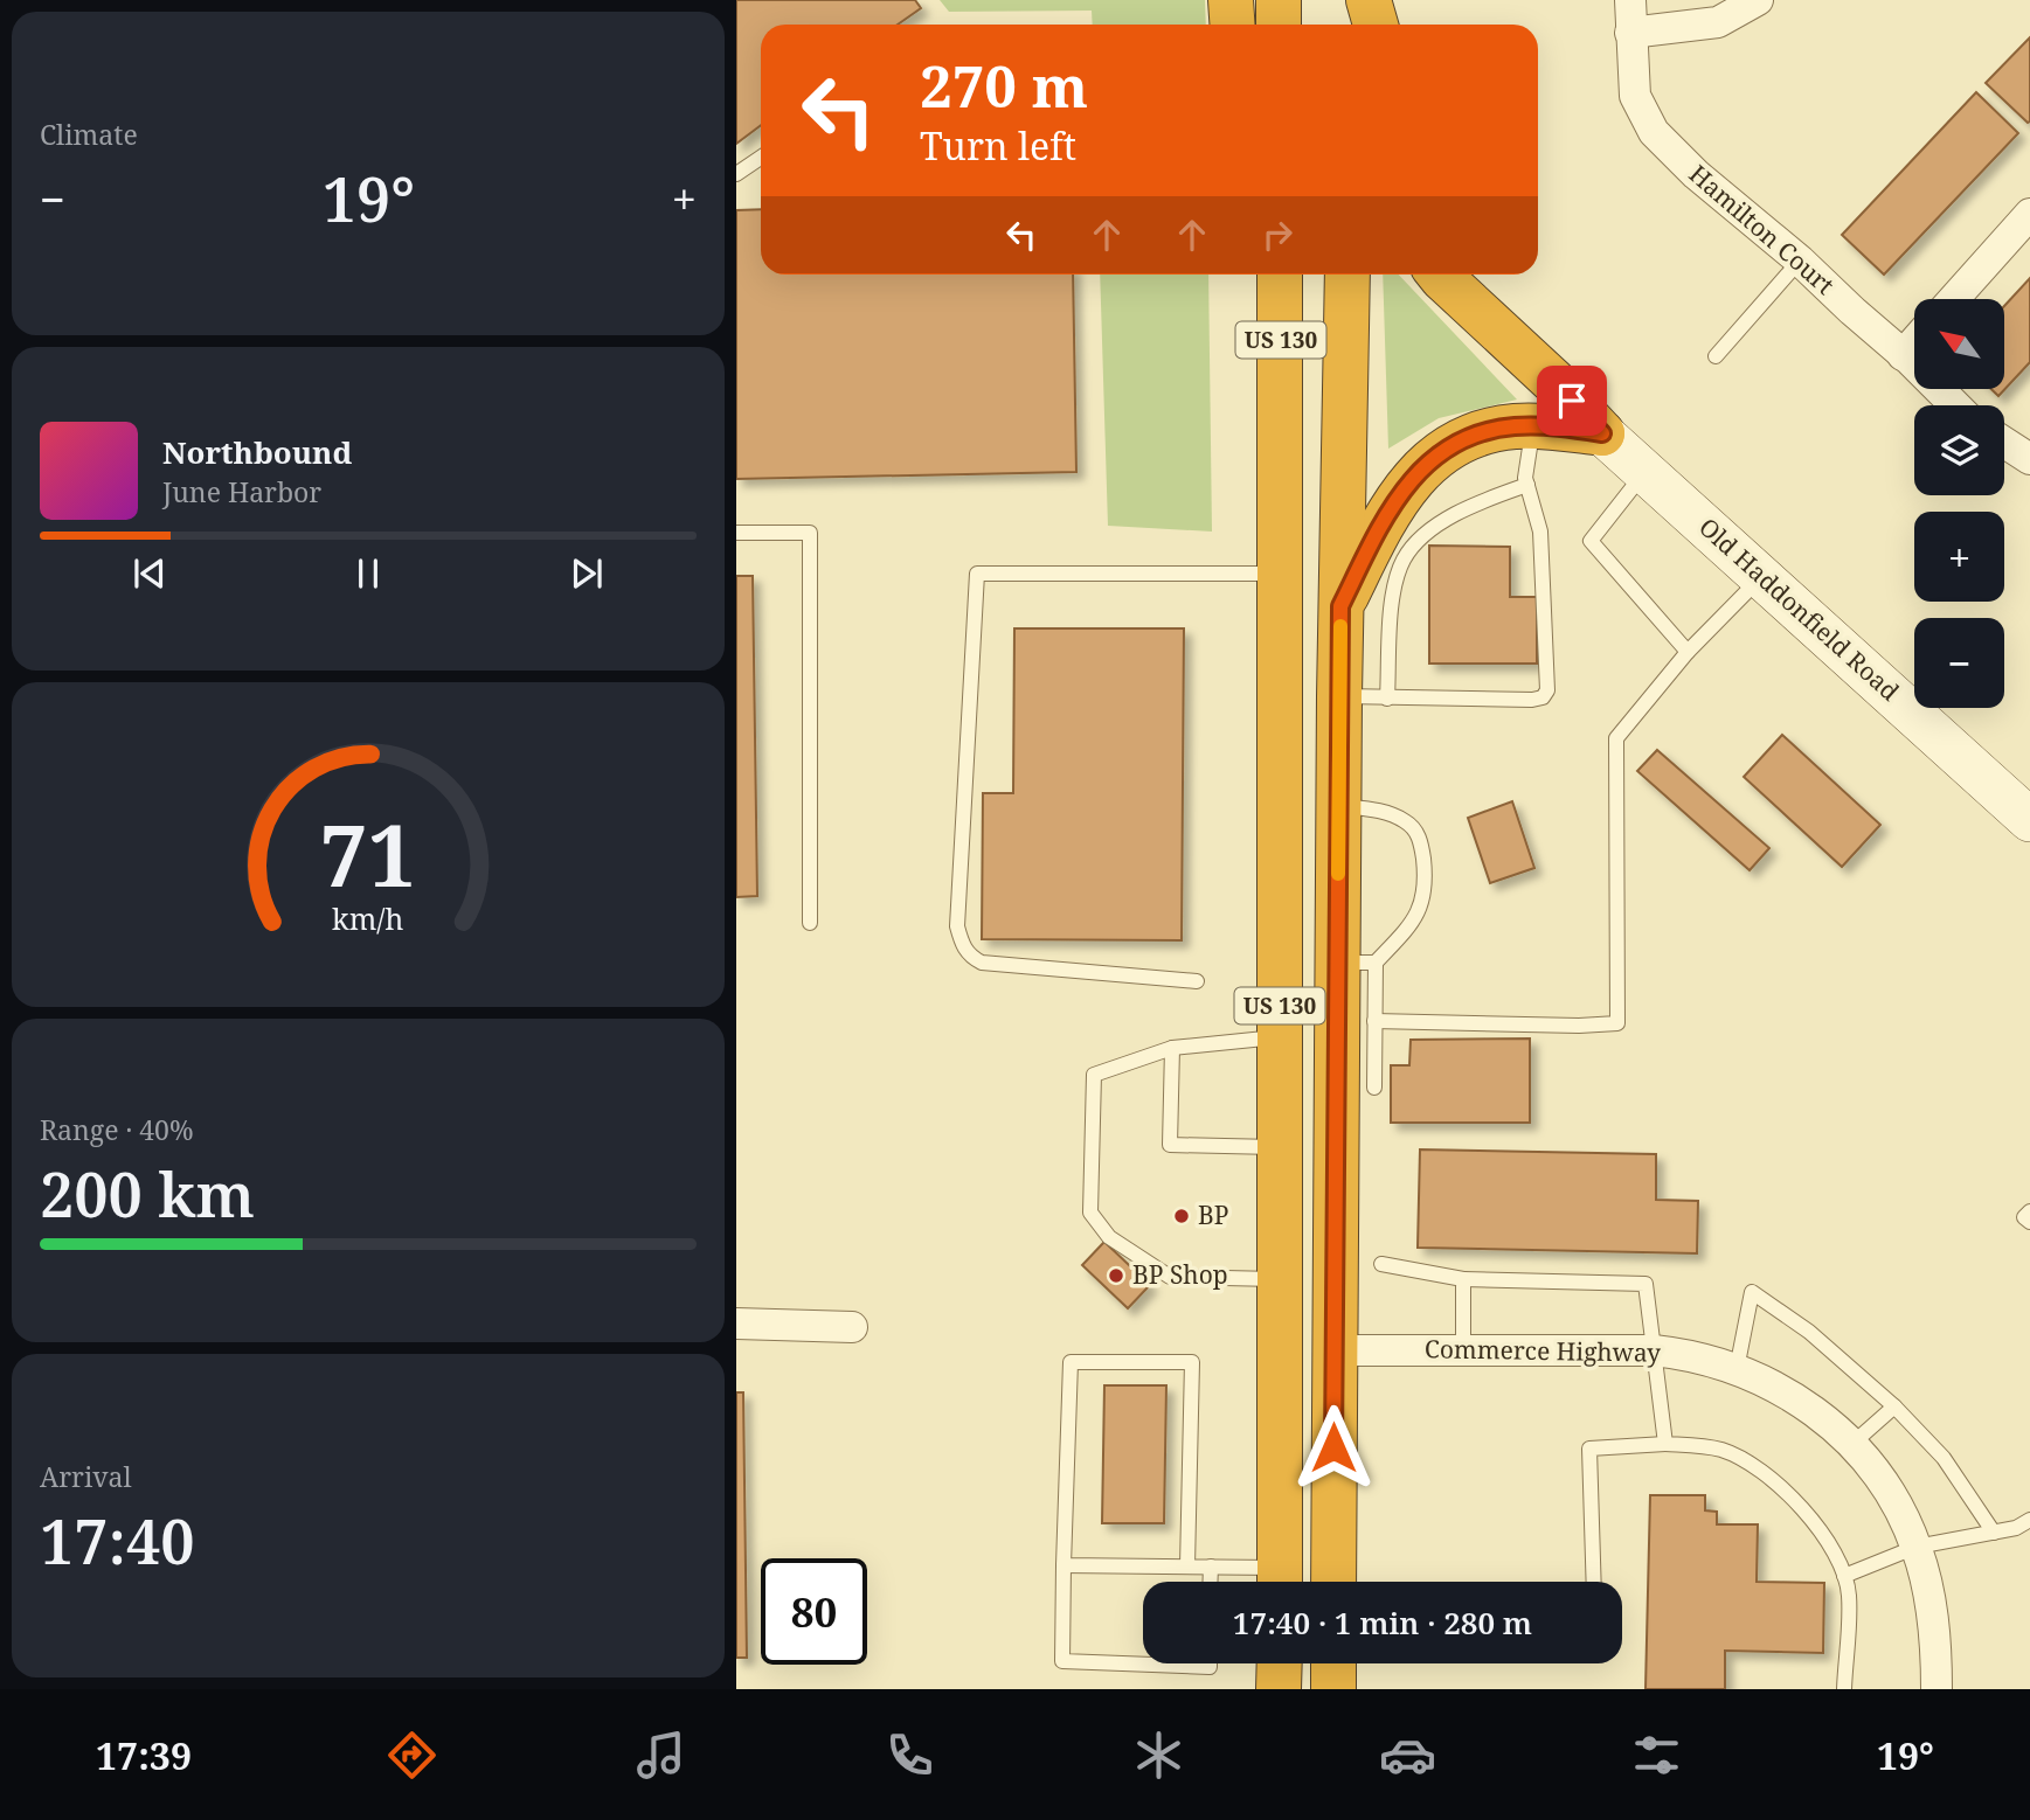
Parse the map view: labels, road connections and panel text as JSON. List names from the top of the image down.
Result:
{
  "streets": {
    "highway": ["US 130"],
    "street": ["Hamilton Court", "Old Haddonfield Road", "Commerce Highway"]
  },
  "crossings": [
    ["US 130", "Commerce Highway"]
  ],
  "places": ["BP", "BP Shop"],
  "north": "top left",
  "page": {
    "tile": [
      "Climate",
      ["Range · 40%", "200 km"],
      ["Arrival", "17:40"]
    ],
    "turn": ["270 m", "Turn left"],
    "heat": ["−", "19°", "+"],
    "map_buttons": ["+", "−"],
    "song": ["Northbound", "June Harbor"],
    "limit": "80",
    "trip": "17:40 · 1 min · 280 m",
    "tabs": ["17:39", "19°"],
    "gauge": ["71", "km/h"]
  }
}
